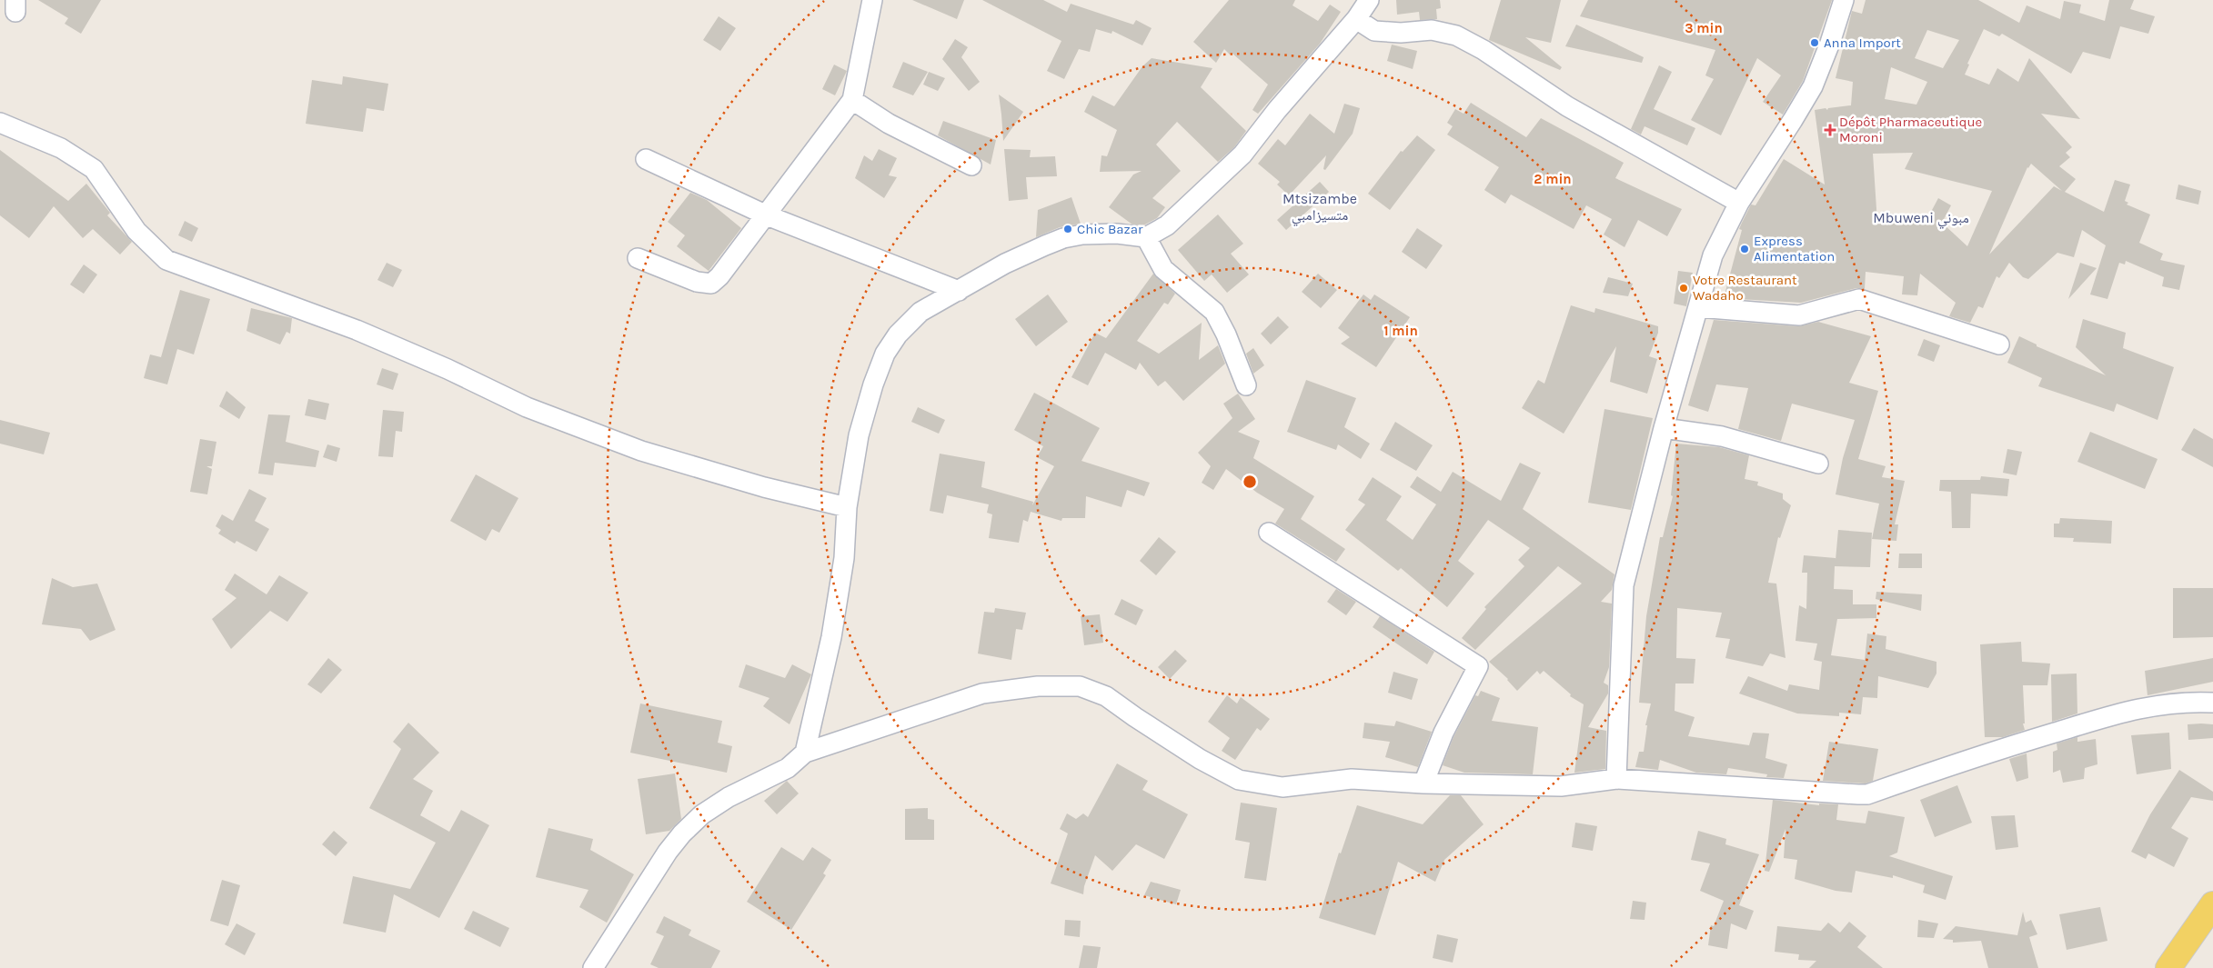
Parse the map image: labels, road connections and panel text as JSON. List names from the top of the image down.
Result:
{
  "districts": ["Mtsizambe متسيزامبي", "Mbuweni مبوني"],
  "places": {
    "other": [
      "Anna Import",
      "Chic Bazar",
      "Express Alimentation",
      "Votre Restaurant Wadaho"
    ],
    "health": ["Dépôt Pharmaceutique Moroni"]
  },
  "rings": ["3 min", "2 min", "1 min"]
}
